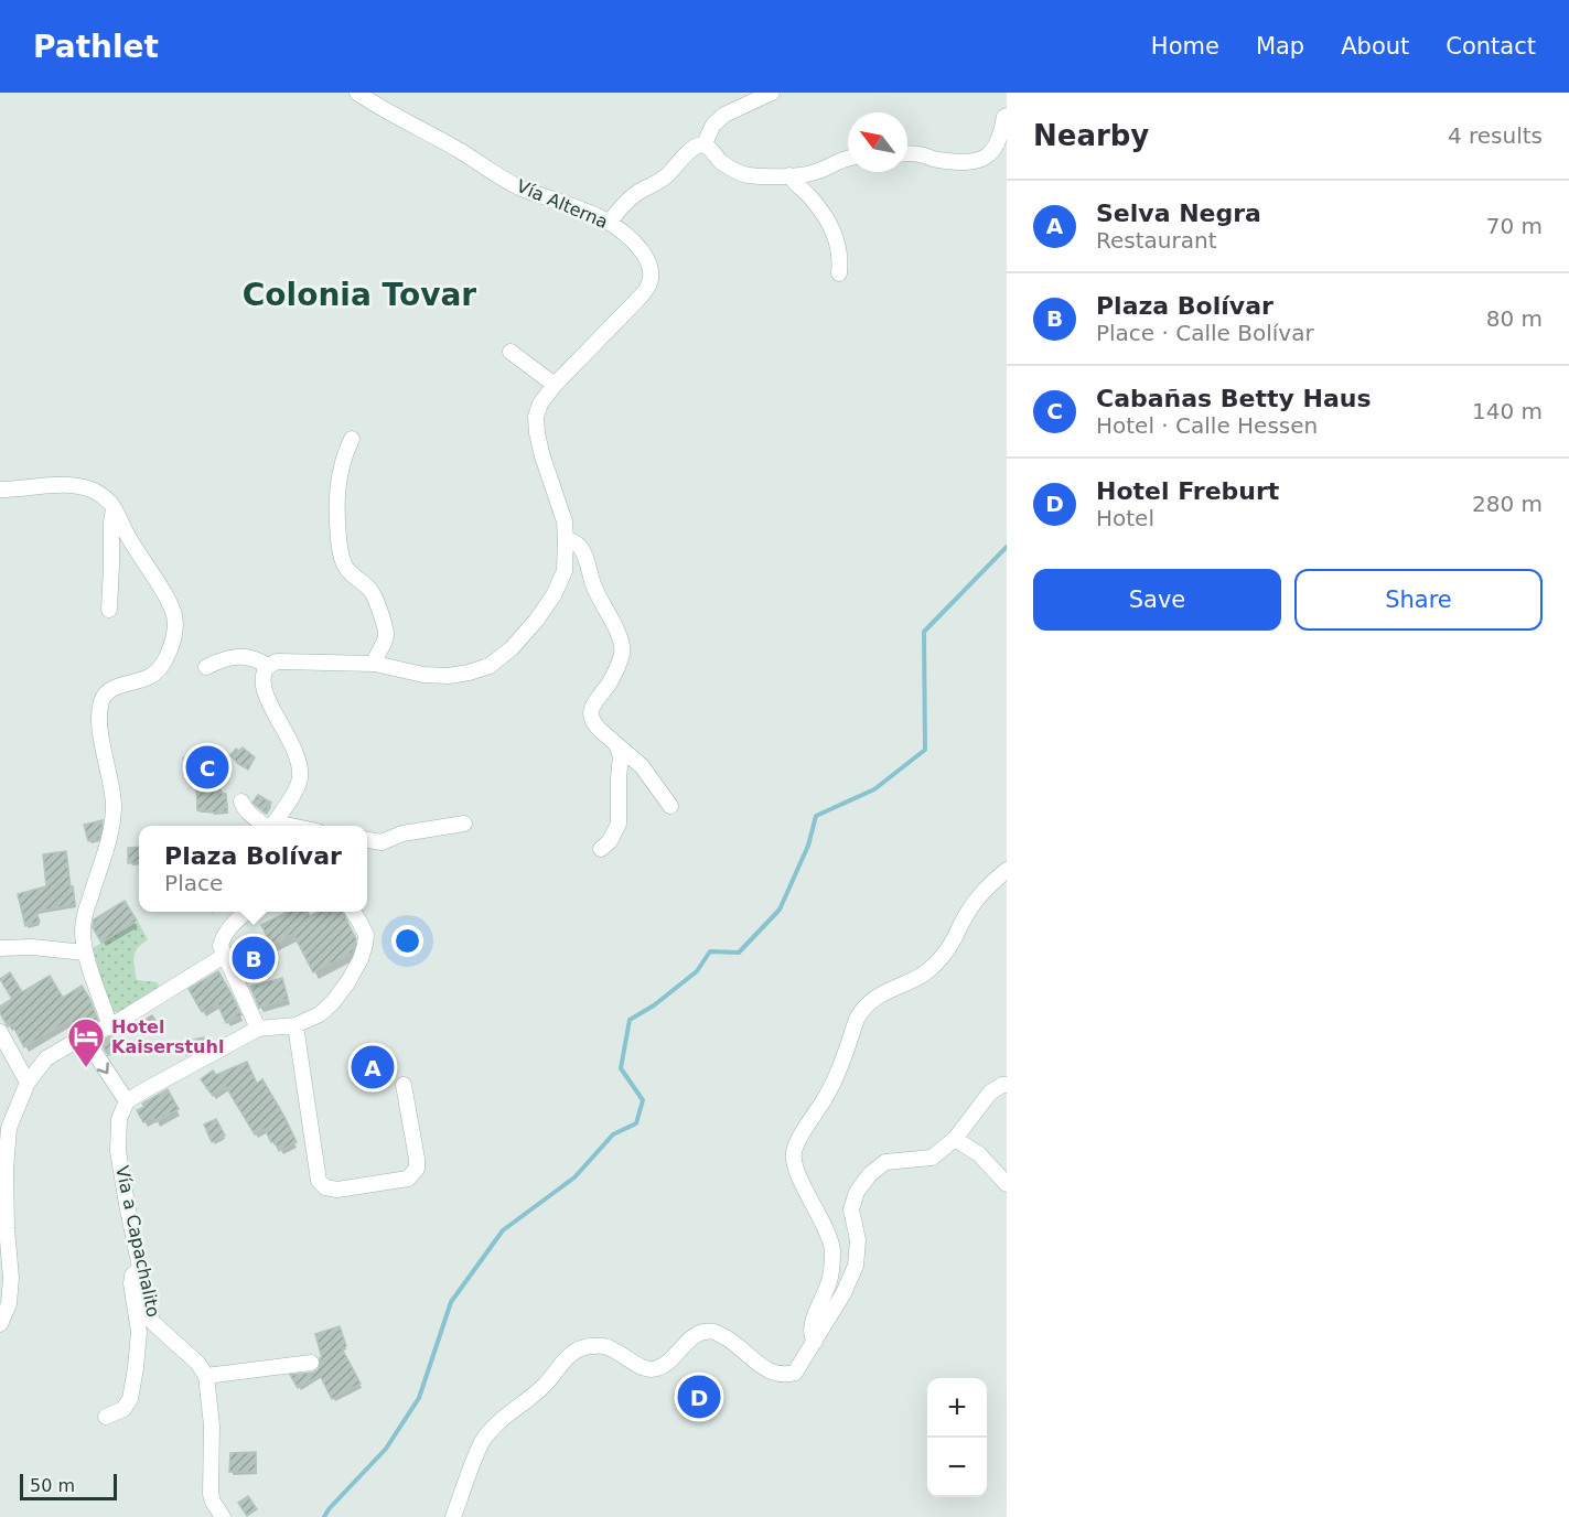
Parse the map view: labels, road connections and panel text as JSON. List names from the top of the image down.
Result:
{
  "streets": {
    "street": ["Vía Alterna", "Vía a Capachalito"]
  },
  "districts": ["Colonia Tovar"],
  "places": {
    "hotel": ["Hotel Kaiserstuhl"]
  },
  "scale_bar": "50 m",
  "north": "top left",
  "page": {
    "header": "Pathlet",
    "nav": [
      "Home",
      "Map",
      "About",
      "Contact"
    ],
    "heading": ["Nearby", "4 results"],
    "list": [
      {
        "mark": "A",
        "name": "Selva Negra",
        "note": "Restaurant",
        "value": "70 m"
      },
      {
        "mark": "B",
        "name": "Plaza Bolívar",
        "note": "Place · Calle Bolívar",
        "value": "80 m"
      },
      {
        "mark": "C",
        "name": "Cabañas Betty Haus",
        "note": "Hotel · Calle Hessen",
        "value": "140 m"
      },
      {
        "mark": "D",
        "name": "Hotel Freburt",
        "note": "Hotel",
        "value": "280 m"
      }
    ],
    "buttons": ["Save", "Share"],
    "pins": [
      "C",
      "B",
      "A",
      "D"
    ],
    "popup": ["Plaza Bolívar", "Place"],
    "map_buttons": ["+", "−"],
    "scale": "50 m"
  }
}
